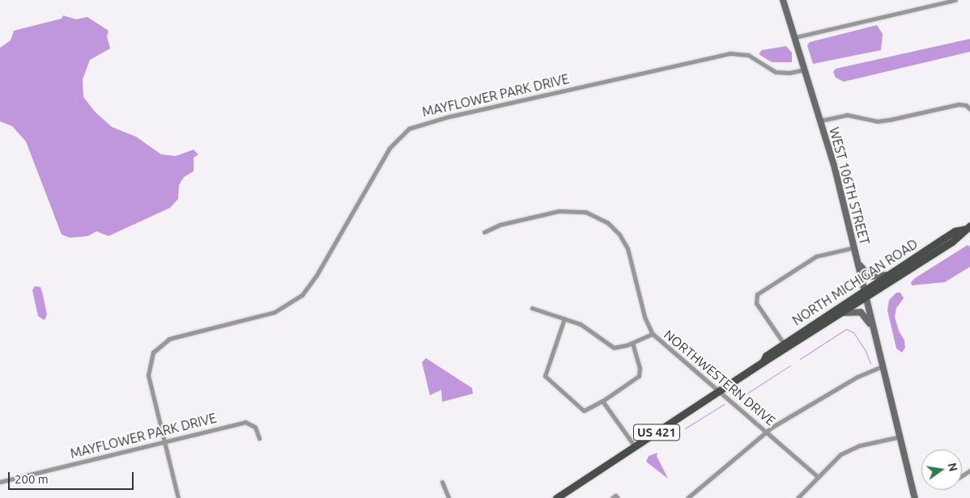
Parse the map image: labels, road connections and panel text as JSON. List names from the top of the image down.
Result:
{
  "streets": {
    "main road": ["NORTH MICHIGAN ROAD", "US 421"],
    "street": ["MAYFLOWER PARK DRIVE", "WEST 106TH STREET", "NORTHWESTERN DRIVE"]
  },
  "crossings": [
    ["MAYFLOWER PARK DRIVE", "WEST 106TH STREET"],
    ["WEST 106TH STREET", "NORTH MICHIGAN ROAD"],
    ["NORTH MICHIGAN ROAD", "NORTHWESTERN DRIVE"]
  ],
  "scale_bar": "200 m",
  "north": "right"
}
